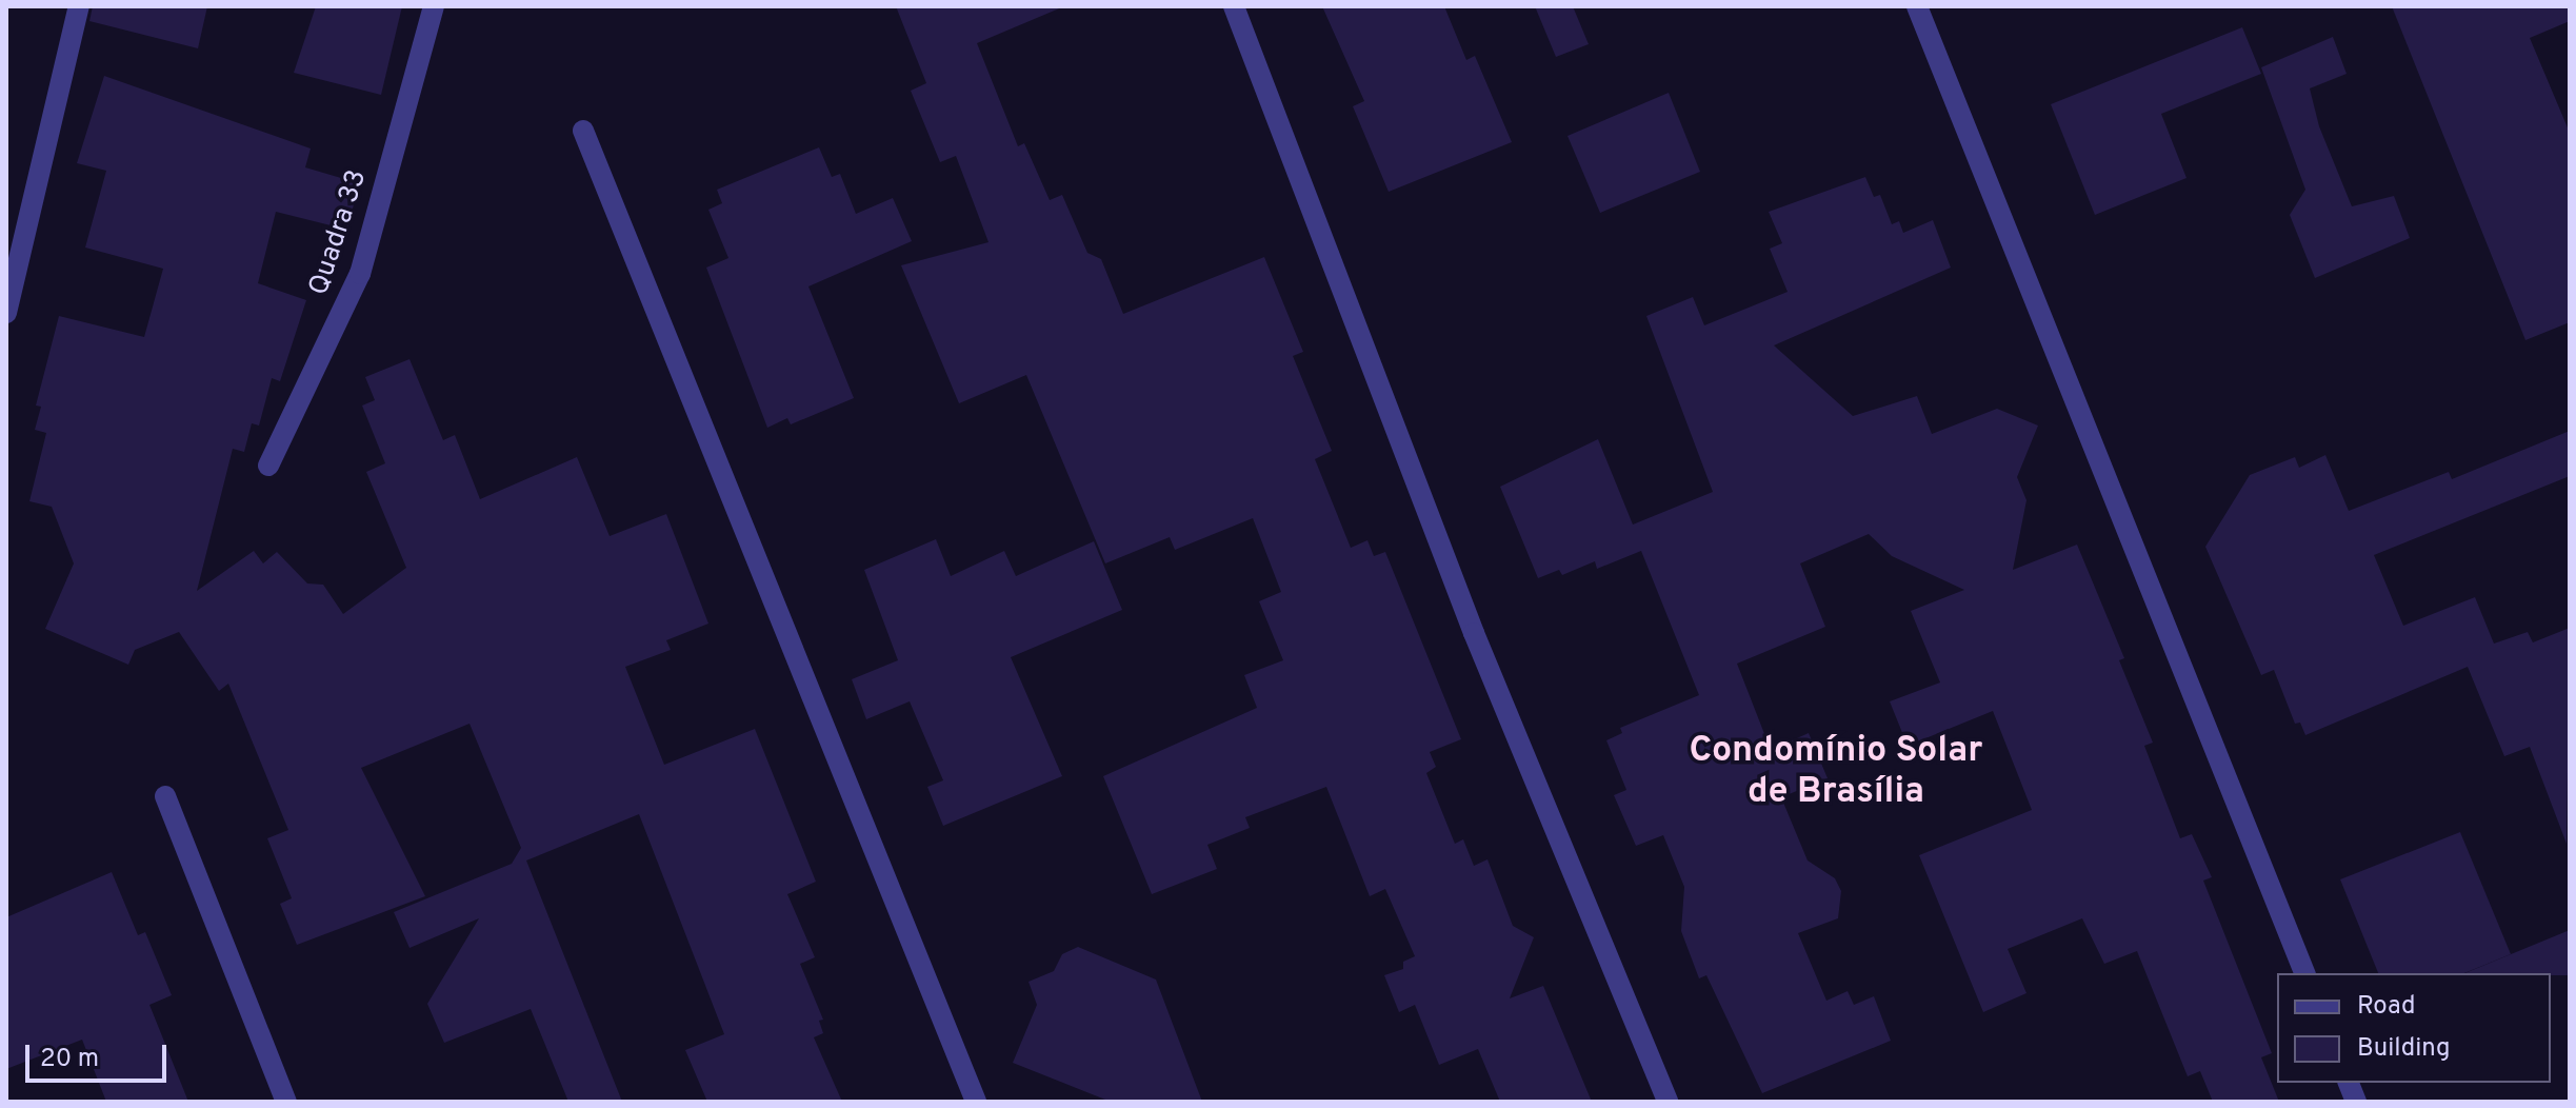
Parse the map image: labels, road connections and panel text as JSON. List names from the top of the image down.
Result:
{
  "streets": {
    "street": ["Quadra 33"]
  },
  "districts": ["Condomínio Solar de Brasília"],
  "legend": ["Road", "Building"],
  "scale_bar": "20 m"
}
